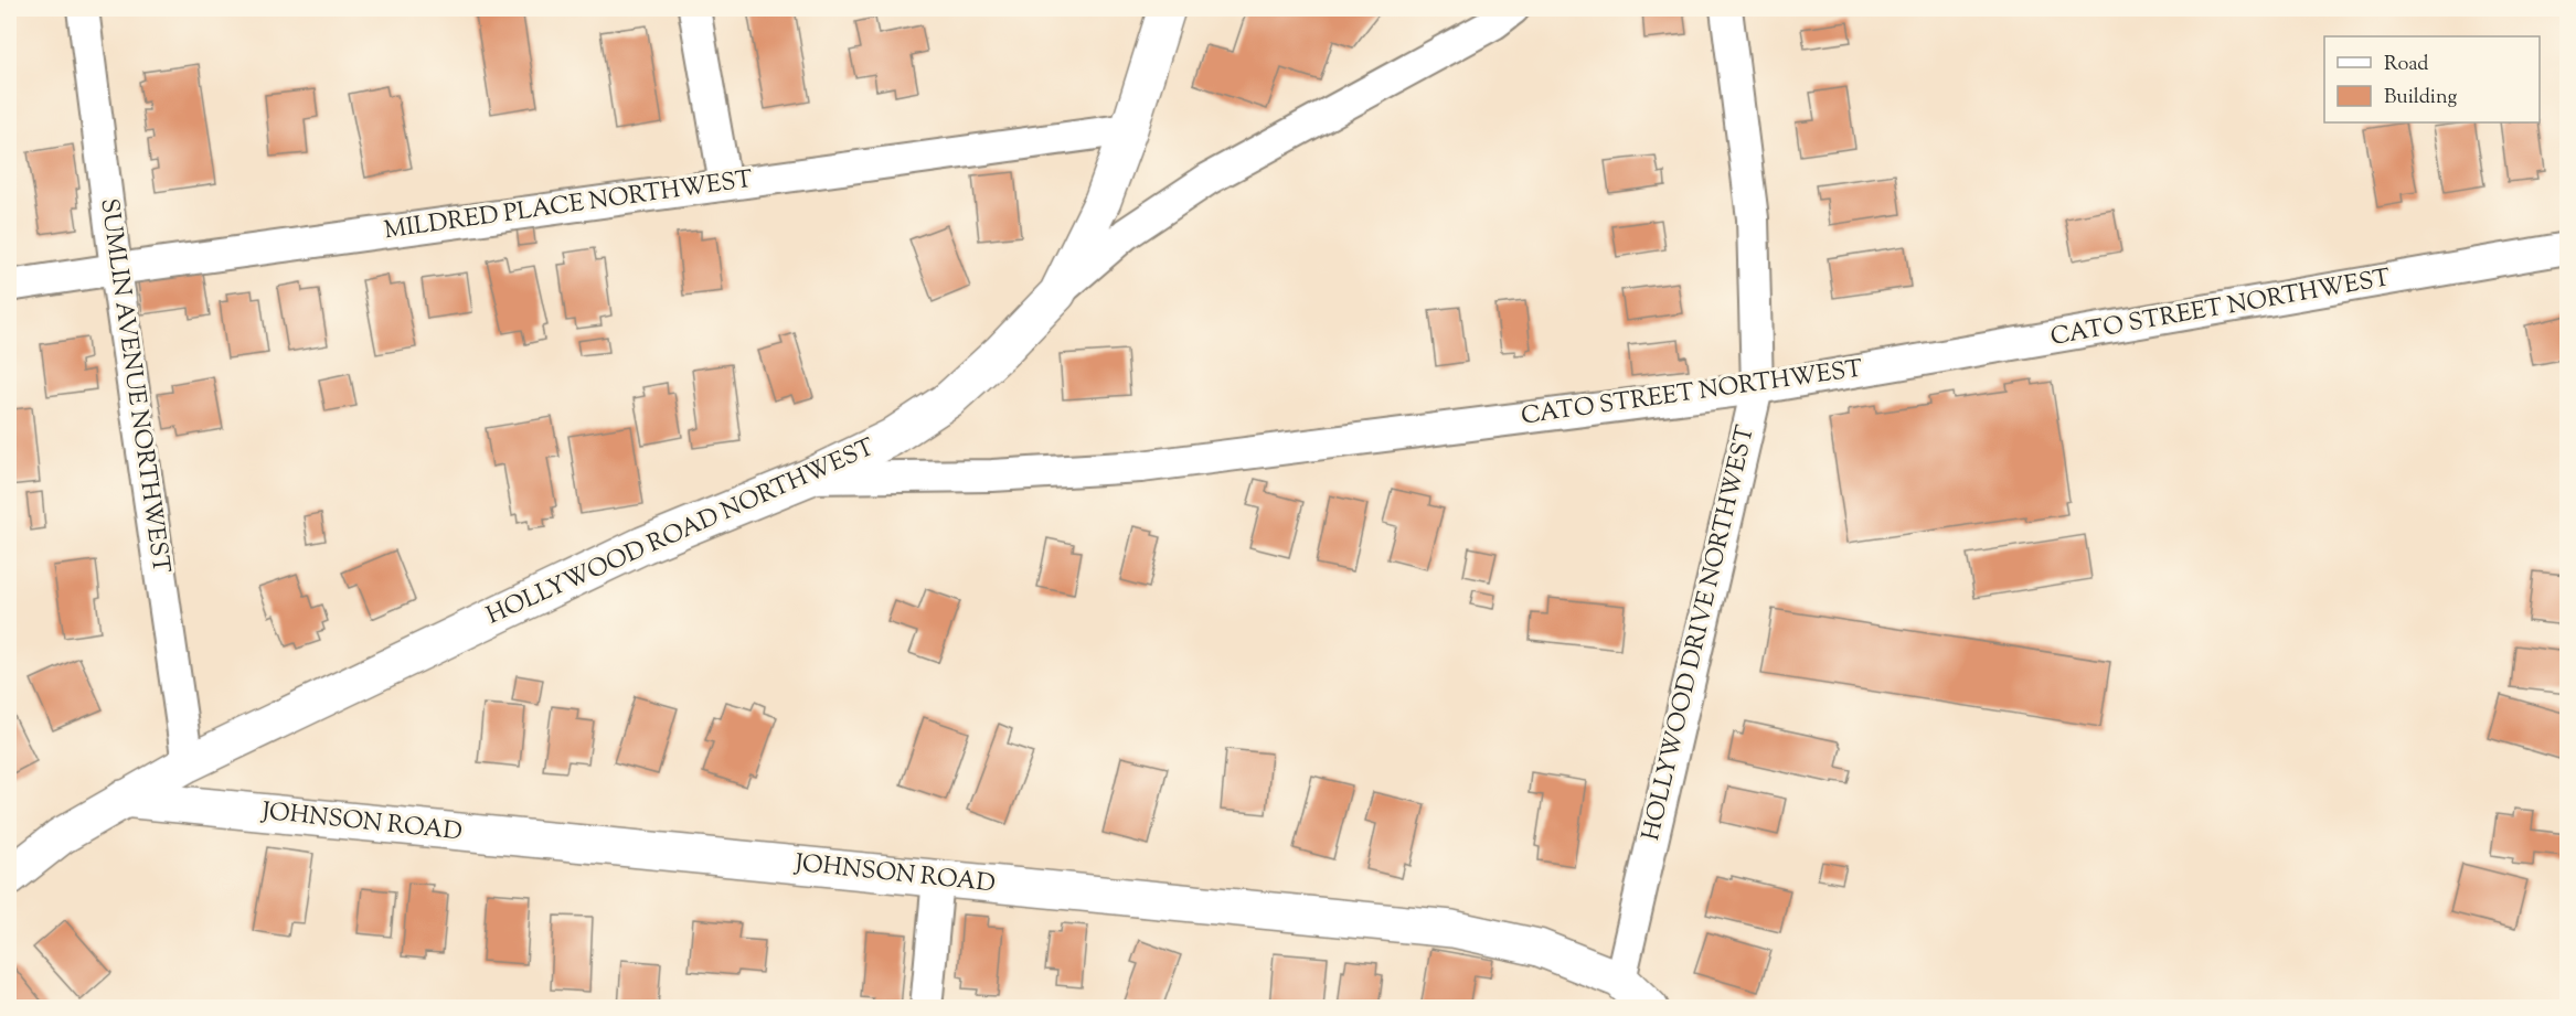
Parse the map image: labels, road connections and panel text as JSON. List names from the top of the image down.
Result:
{
  "streets": {
    "street": [
      "MILDRED PLACE NORTHWEST",
      "CATO STREET NORTHWEST",
      "SUMLIN AVENUE NORTHWEST",
      "HOLLYWOOD ROAD NORTHWEST",
      "HOLLYWOOD DRIVE NORTHWEST",
      "JOHNSON ROAD"
    ]
  },
  "crossings": [
    ["MILDRED PLACE NORTHWEST", "SUMLIN AVENUE NORTHWEST"],
    ["MILDRED PLACE NORTHWEST", "HOLLYWOOD ROAD NORTHWEST"],
    ["CATO STREET NORTHWEST", "HOLLYWOOD ROAD NORTHWEST"],
    ["CATO STREET NORTHWEST", "HOLLYWOOD DRIVE NORTHWEST"],
    ["SUMLIN AVENUE NORTHWEST", "HOLLYWOOD ROAD NORTHWEST"],
    ["HOLLYWOOD ROAD NORTHWEST", "JOHNSON ROAD"],
    ["HOLLYWOOD DRIVE NORTHWEST", "JOHNSON ROAD"]
  ],
  "legend": ["Road", "Building"]
}
